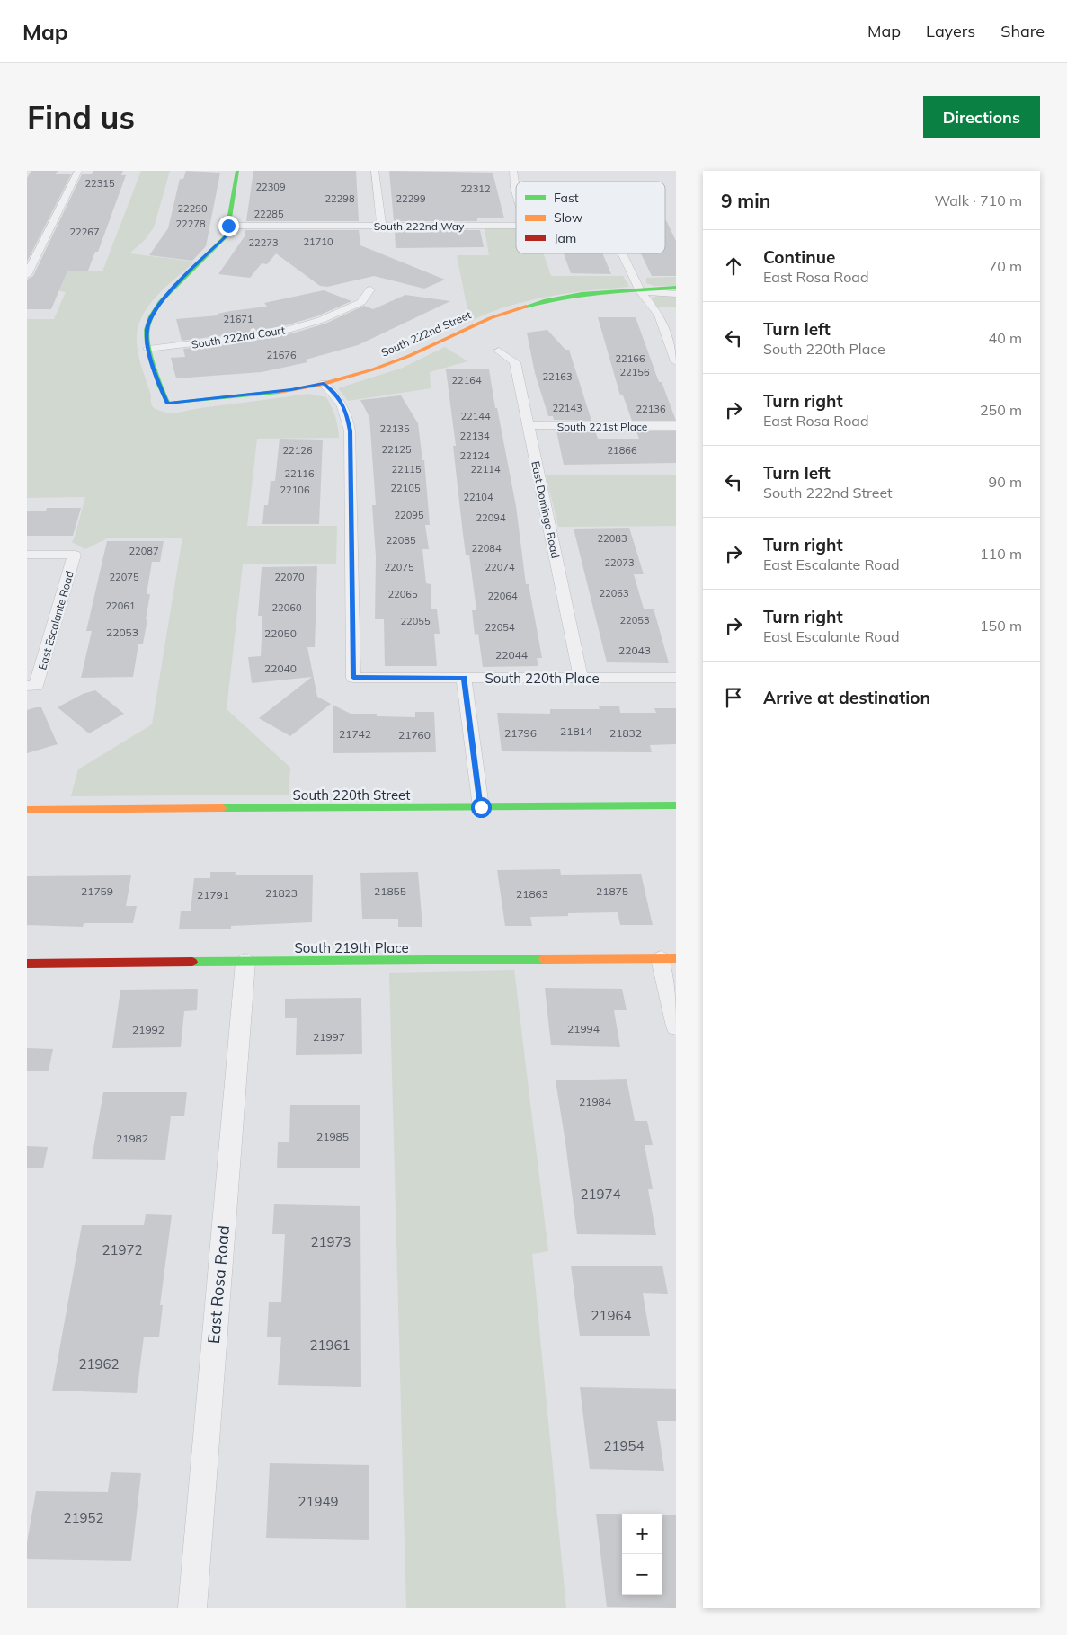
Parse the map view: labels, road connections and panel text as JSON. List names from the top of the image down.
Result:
{
  "streets": {
    "street": [
      "South 222nd Way",
      "South 222nd Street",
      "South 222nd Court",
      "South 221st Place",
      "East Domingo Road",
      "East Escalante Road",
      "South 220th Place",
      "South 220th Street",
      "South 219th Place",
      "East Rosa Road"
    ]
  },
  "crossings": [
    ["South 222nd Way", "South 222nd Street"],
    ["South 222nd Street", "South 222nd Court"],
    ["South 222nd Street", "South 220th Place"],
    ["South 221st Place", "East Domingo Road"],
    ["East Domingo Road", "South 220th Place"],
    ["South 219th Place", "East Rosa Road"]
  ],
  "house_numbers": [
    "22315",
    "22309",
    "22312",
    "22298",
    "22299",
    "22290",
    "22285",
    "22278",
    "22267",
    "21710",
    "22273",
    "21671",
    "21676",
    "22166",
    "22156",
    "22163",
    "22164",
    "22143",
    "22136",
    "22144",
    "22135",
    "22134",
    "22125",
    "22126",
    "21866",
    "22124",
    "22115",
    "22114",
    "22116",
    "22105",
    "22106",
    "22104",
    "22095",
    "22094",
    "22083",
    "22085",
    "22084",
    "22087",
    "22073",
    "22075",
    "22074",
    "22075",
    "22070",
    "22063",
    "22065",
    "22064",
    "22061",
    "22060",
    "22053",
    "22055",
    "22054",
    "22053",
    "22050",
    "22043",
    "22044",
    "22040",
    "21814",
    "21796",
    "21832",
    "21742",
    "21760",
    "21759",
    "21855",
    "21875",
    "21823",
    "21863",
    "21791",
    "21994",
    "21992",
    "21997",
    "21984",
    "21985",
    "21982",
    "21974",
    "21973",
    "21972",
    "21964",
    "21961",
    "21962",
    "21954",
    "21949",
    "21952"
  ],
  "legend": ["Fast", "Slow", "Jam"],
  "page": {
    "header": "Map",
    "nav": ["Map", "Layers", "Share"],
    "buttons": "Directions",
    "title": "Find us",
    "heading": ["9 min", "Walk · 710 m"],
    "list": [
      ["Continue", "East Rosa Road", "70 m"],
      ["Turn left", "South 220th Place", "40 m"],
      ["Turn right", "East Rosa Road", "250 m"],
      ["Turn left", "South 222nd Street", "90 m"],
      ["Turn right", "East Escalante Road", "110 m"],
      ["Turn right", "East Escalante Road", "150 m"],
      "Arrive at destination"
    ],
    "map_buttons": ["+", "−"]
  }
}
